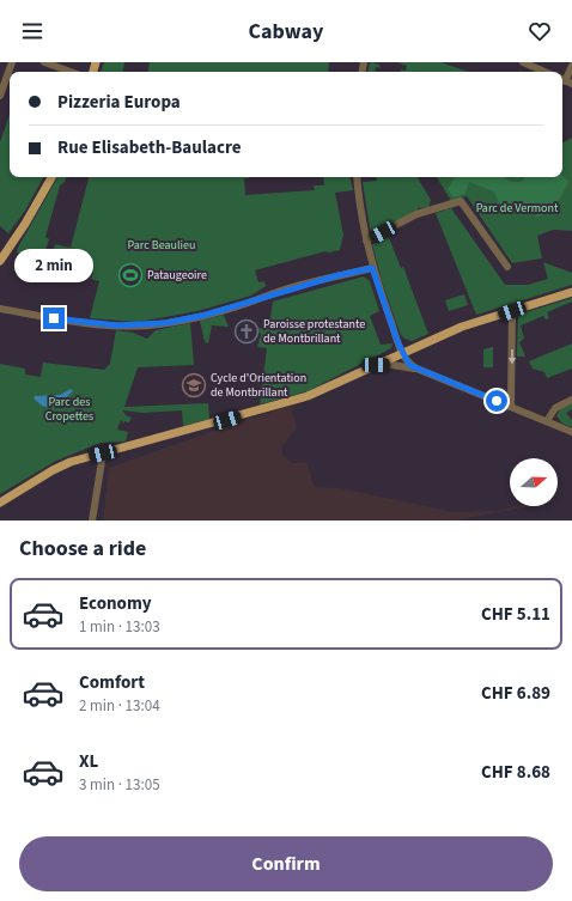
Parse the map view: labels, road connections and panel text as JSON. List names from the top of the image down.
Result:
{
  "parks": ["Parc de Vermont", "Parc Beaulieu", "Parc des Cropettes"],
  "places": {
    "sports": ["Pataugeoire"],
    "church": ["Paroisse protestante de Montbrillant"],
    "school or university": ["Cycle d'Orientation de Montbrillant"]
  },
  "north": "right",
  "page": {
    "header": "Cabway",
    "banner": ["Pizzeria Europa", "Rue Elisabeth-Baulacre"],
    "bubble": "2 min",
    "heading": "Choose a ride",
    "list": [
      {
        "name": "Economy",
        "note": "1 min · 13:03",
        "value": "CHF 5.11"
      },
      {
        "name": "Comfort",
        "note": "2 min · 13:04",
        "value": "CHF 6.89"
      },
      {
        "name": "XL",
        "note": "3 min · 13:05",
        "value": "CHF 8.68"
      }
    ],
    "buttons": "Confirm"
  }
}
